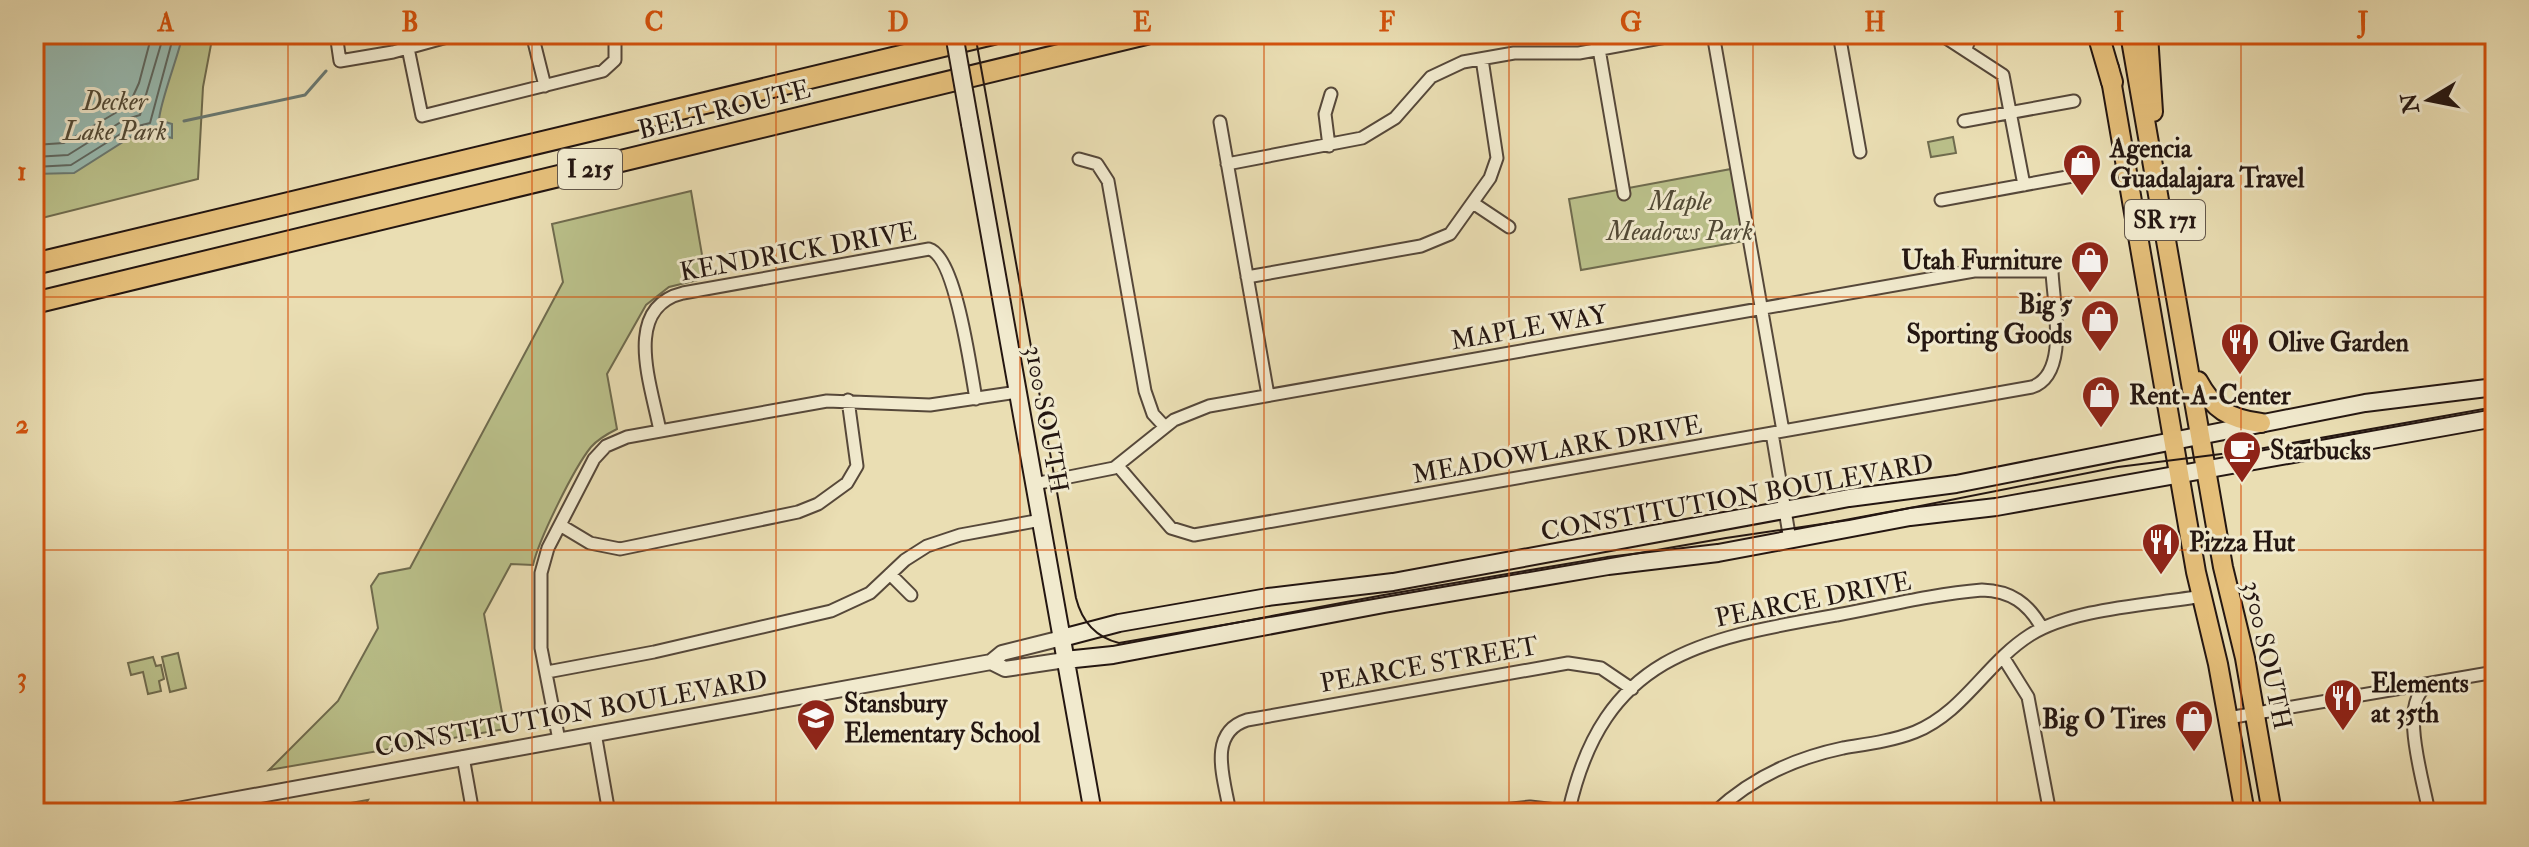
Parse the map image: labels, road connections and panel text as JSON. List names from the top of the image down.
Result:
{
  "streets": {
    "highway": ["BELT ROUTE", "I 215"],
    "main road": [
      "SR 171",
      "3100 SOUTH",
      "CONSTITUTION BOULEVARD",
      "3500 SOUTH"
    ],
    "street": [
      "KENDRICK DRIVE",
      "MAPLE WAY",
      "MEADOWLARK DRIVE",
      "PEARCE DRIVE",
      "PEARCE STREET"
    ]
  },
  "crossings": [
    ["MAPLE WAY", "3100 SOUTH"],
    ["MAPLE WAY", "MEADOWLARK DRIVE"],
    ["3100 SOUTH", "CONSTITUTION BOULEVARD"],
    ["CONSTITUTION BOULEVARD", "3500 SOUTH"],
    ["PEARCE DRIVE", "PEARCE STREET"]
  ],
  "parks": ["Decker Lake Park", "Maple Meadows Park"],
  "places": {
    "shop": [
      "Agencia Guadalajara Travel",
      "Utah Furniture",
      "Big 5 Sporting Goods",
      "Rent-A-Center",
      "Big O Tires"
    ],
    "restaurant": ["Olive Garden", "Pizza Hut", "Elements at 35th"],
    "cafe": ["Starbucks"],
    "school or university": ["Stansbury Elementary School"]
  },
  "north": "left",
  "grid": {
    "columns": [
      "A",
      "B",
      "C",
      "D",
      "E",
      "F",
      "G",
      "H",
      "I",
      "J"
    ],
    "rows": ["1", "2", "3"]
  }
}
